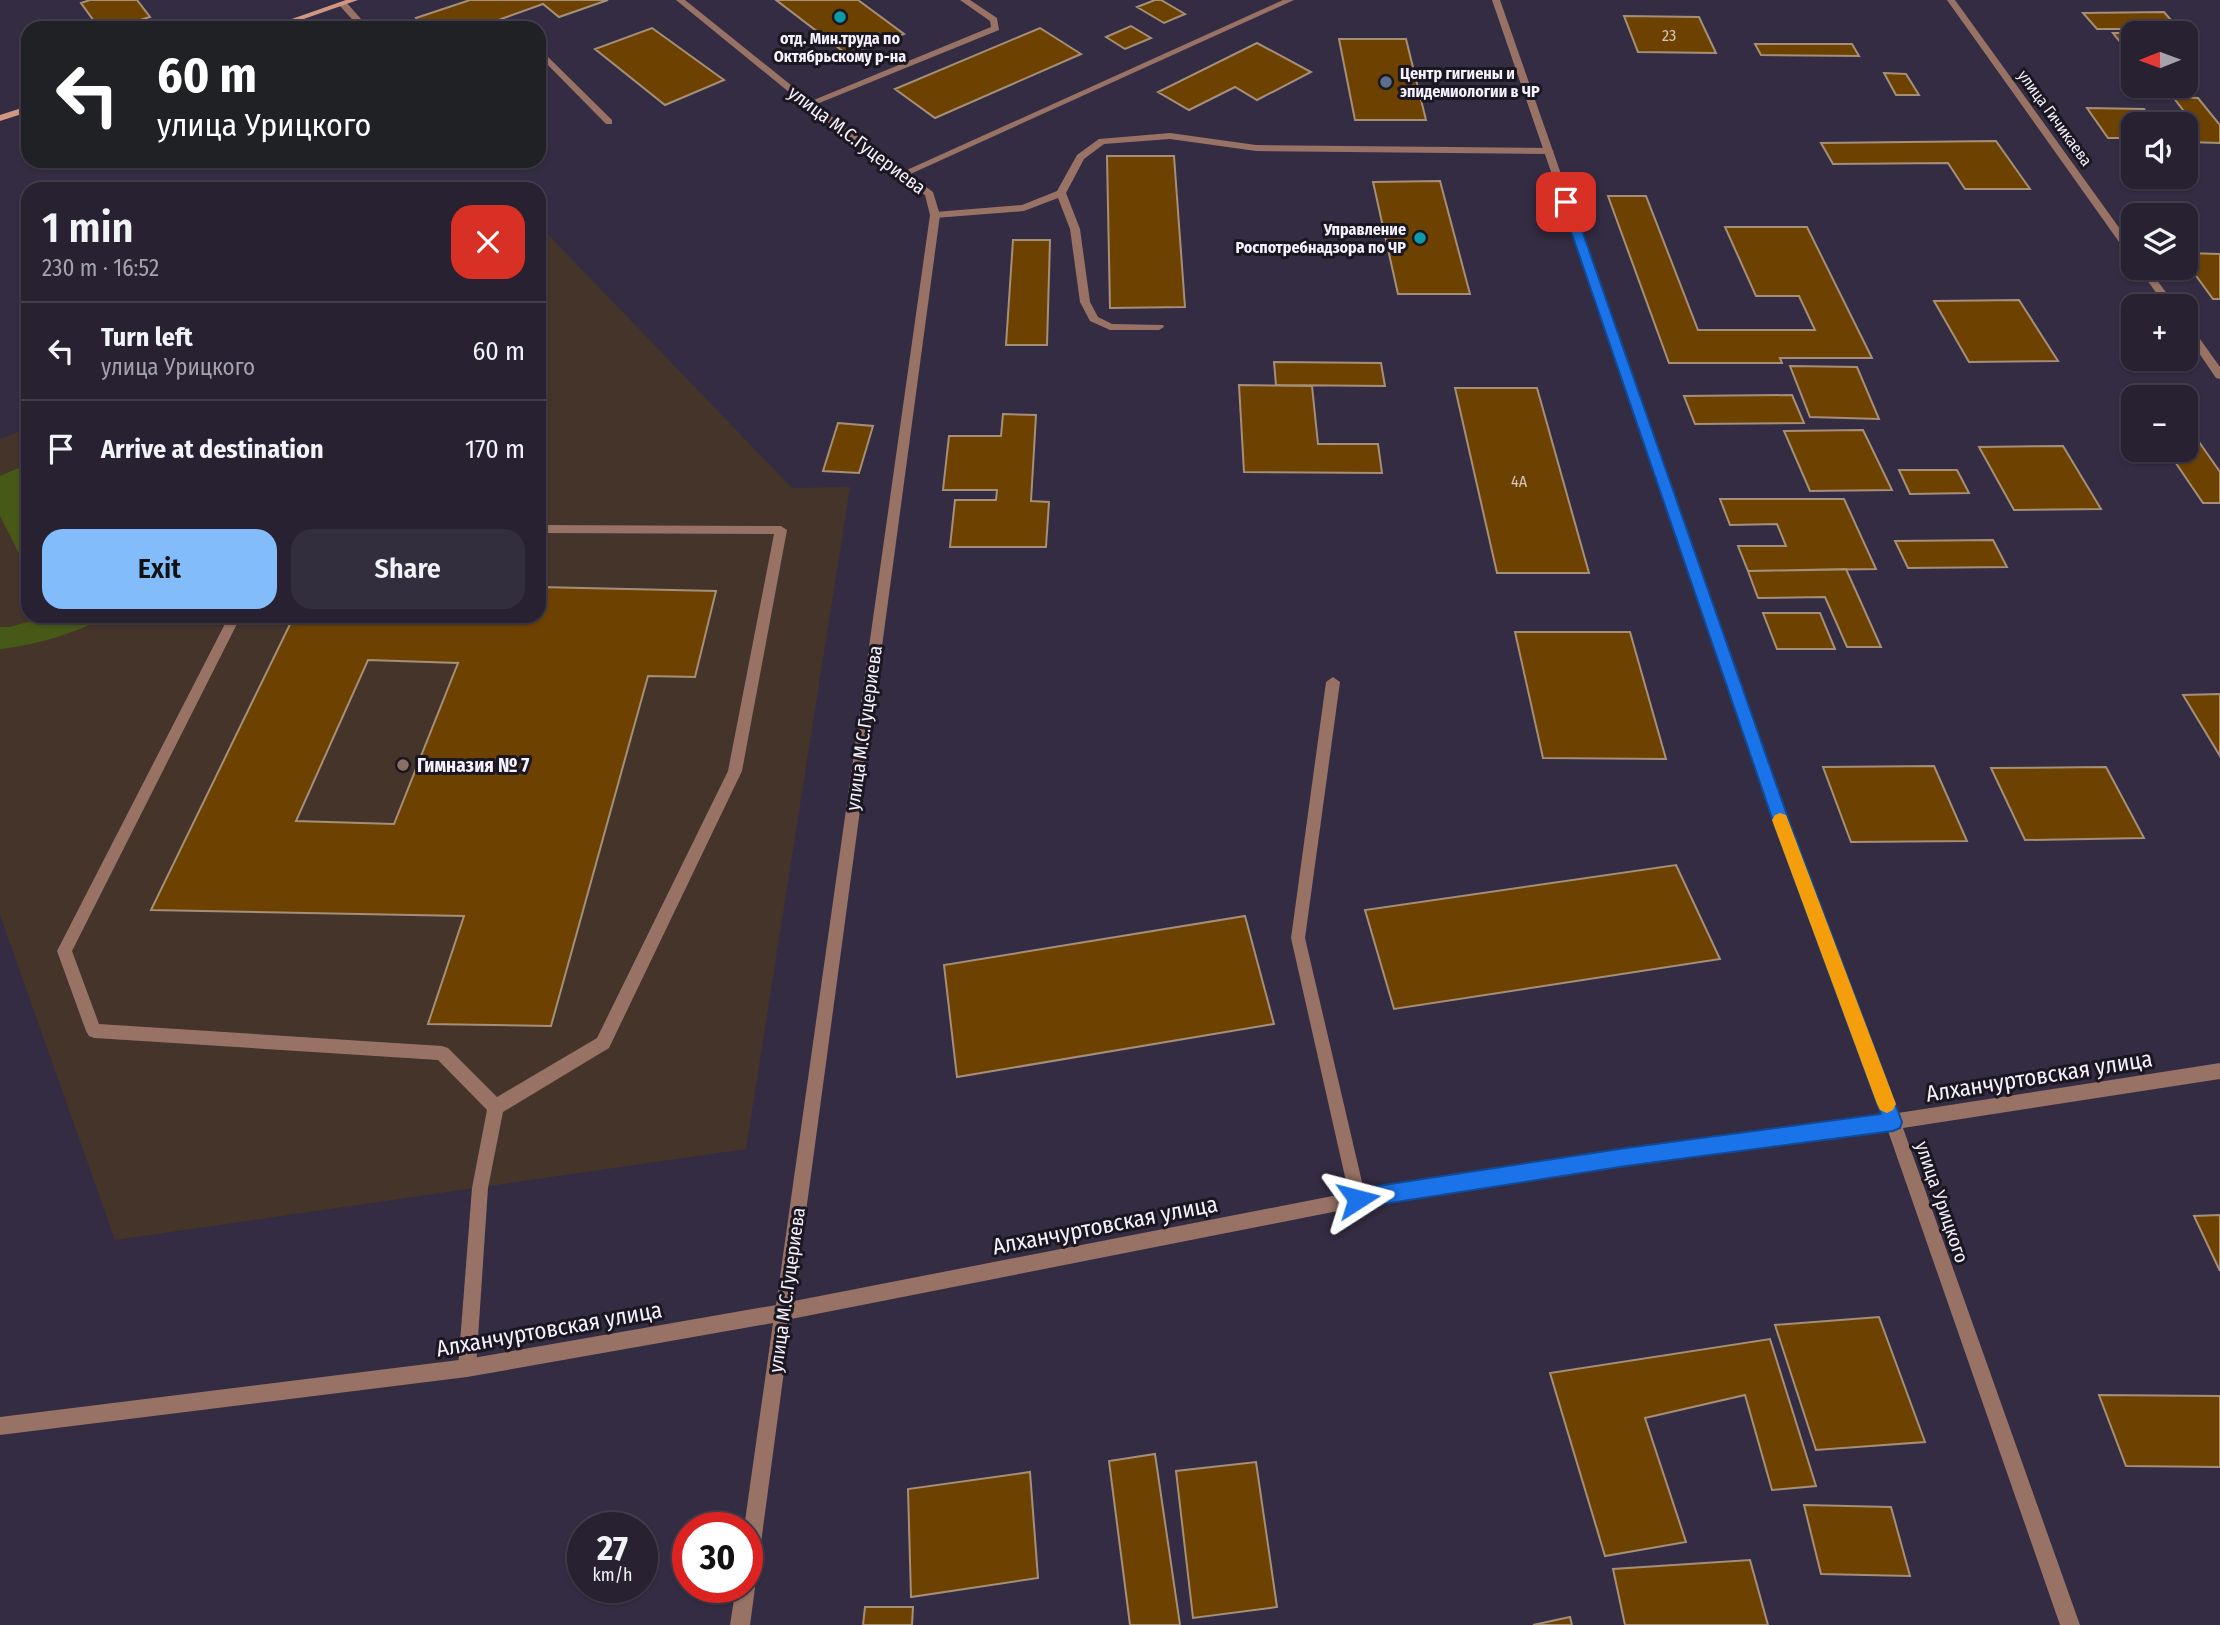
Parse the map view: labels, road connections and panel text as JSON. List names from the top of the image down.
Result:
{
  "streets": {
    "street": [
      "улица Гичикаева",
      "улица М.С.Гуцериева",
      "Алханчуртовская улица",
      "улица Урицкого"
    ]
  },
  "crossings": [
    ["улица М.С.Гуцериева", "Алханчуртовская улица"],
    ["Алханчуртовская улица", "улица Урицкого"]
  ],
  "places": [
    "отд. Мин.труда по Октябрьскому р-на",
    "Центр гигиены и эпидемиологии в ЧР",
    "Управление Роспотребнадзора по ЧР",
    "Гимназия № 7"
  ],
  "house_numbers": ["23", "4А"],
  "north": "left",
  "page": {
    "map_buttons": ["+", "−"],
    "turn": ["60 m", "улица Урицкого"],
    "heading": ["1 min", "230 m · 16:52"],
    "list": [
      {
        "name": "Turn left",
        "note": "улица Урицкого",
        "value": "60 m"
      },
      {
        "name": "Arrive at destination",
        "value": "170 m"
      }
    ],
    "buttons": ["Exit", "Share"],
    "speed": "27 km/h",
    "limit": "30"
  }
}
